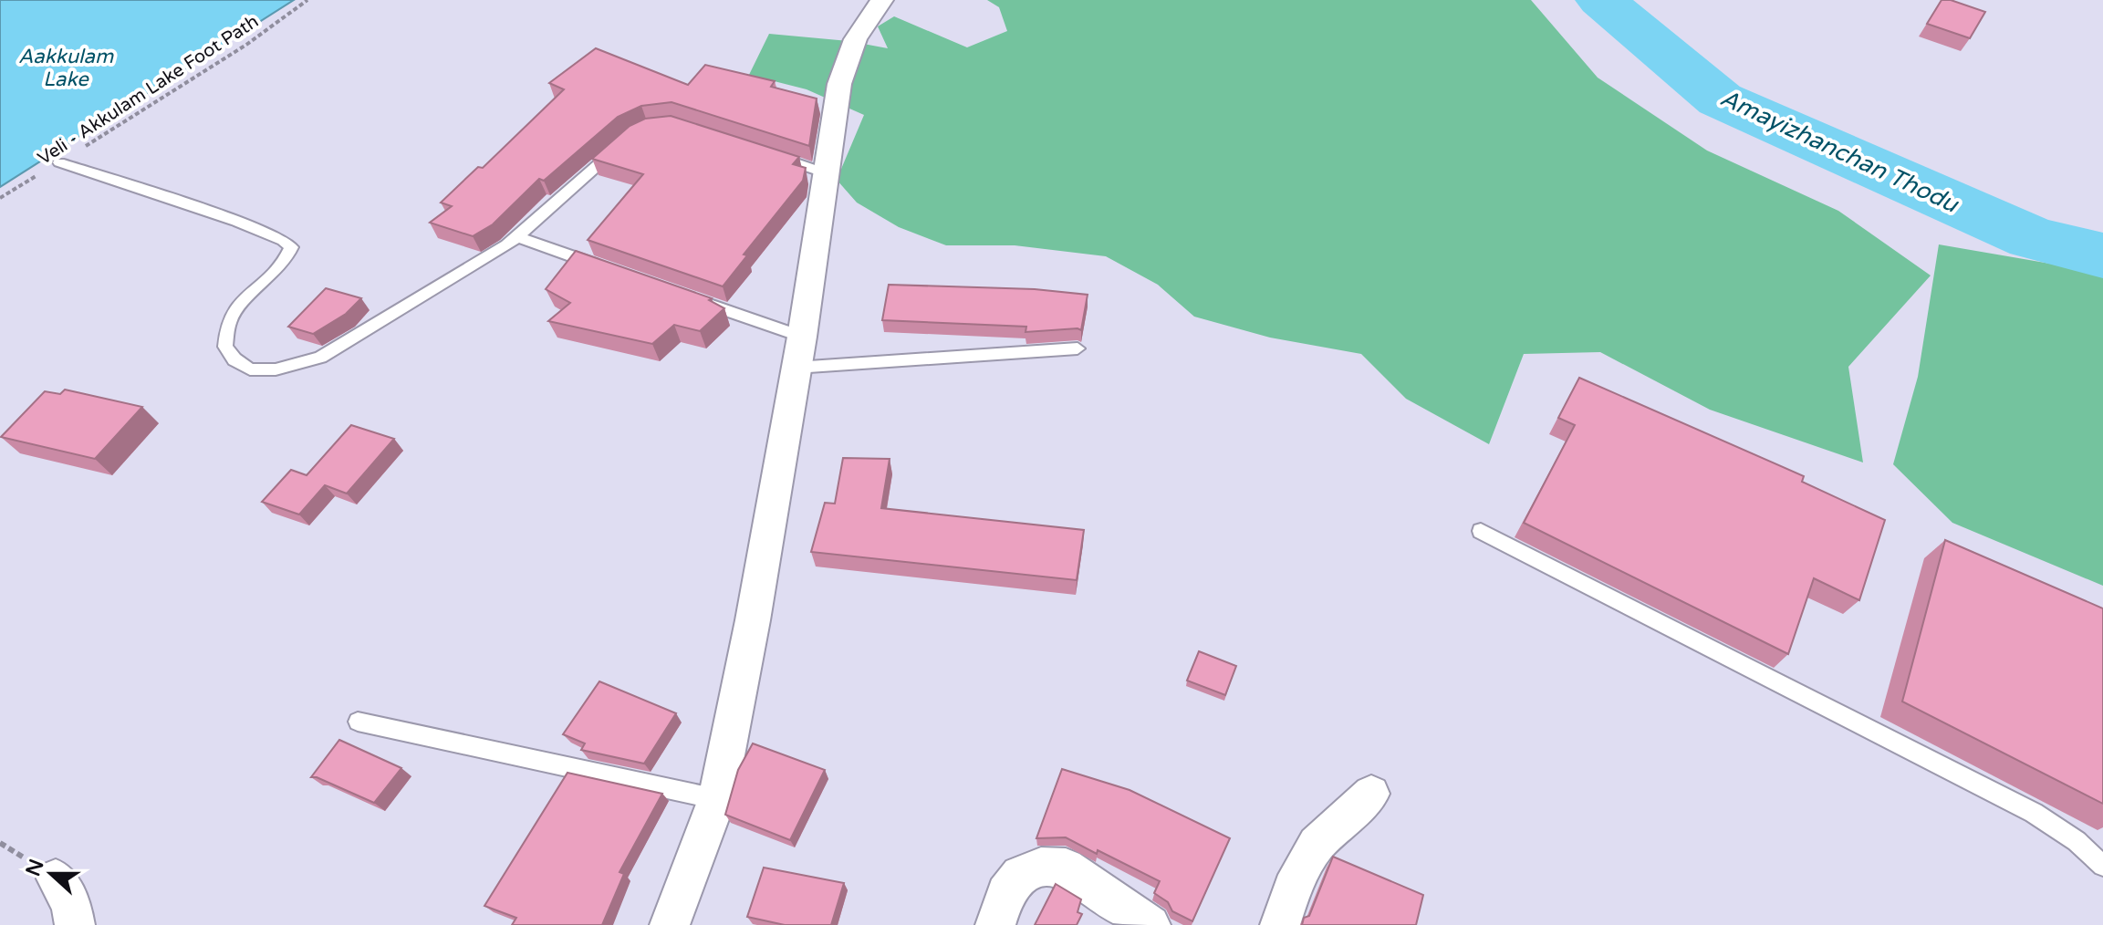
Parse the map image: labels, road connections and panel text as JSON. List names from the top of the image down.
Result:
{
  "streets": {
    "path": ["Veli - Akkulam Lake Foot Path"]
  },
  "water": ["Aakkulam Lake", "Amayizhanchan Thodu"],
  "north": "left"
}
